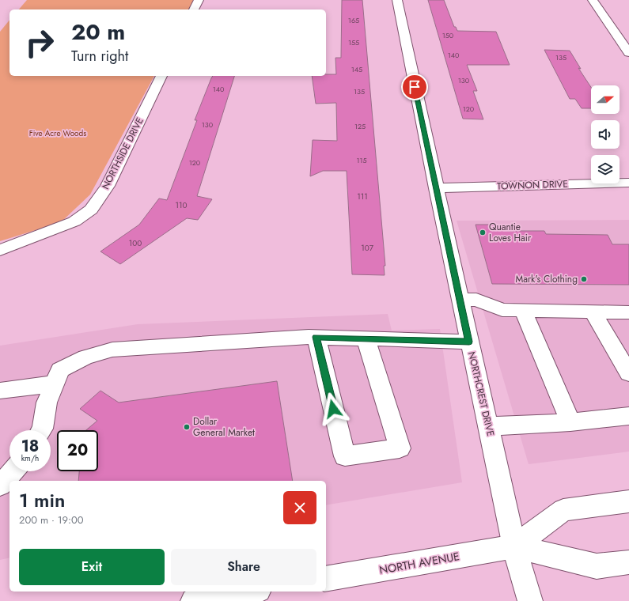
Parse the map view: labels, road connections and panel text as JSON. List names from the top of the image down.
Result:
{
  "streets": {
    "street": [
      "NORTHSIDE DRIVE",
      "TOWNON DRIVE",
      "NORTHCREST DRIVE",
      "NORTH AVENUE"
    ]
  },
  "crossings": [
    ["TOWNON DRIVE", "NORTHCREST DRIVE"],
    ["NORTHCREST DRIVE", "NORTH AVENUE"]
  ],
  "parks": ["Five Acre Woods"],
  "places": ["Quantie Loves Hair", "Mark's Clothing", "Dollar General Market"],
  "house_numbers": [
    "165",
    "150",
    "155",
    "140",
    "135",
    "145",
    "130",
    "140",
    "135",
    "120",
    "130",
    "125",
    "115",
    "120",
    "111",
    "110",
    "100",
    "107"
  ],
  "north": "right",
  "page": {
    "turn": ["20 m", "Turn right"],
    "speed": "18 km/h",
    "limit": "20",
    "heading": ["1 min", "200 m · 19:00"],
    "buttons": ["Exit", "Share"]
  }
}
